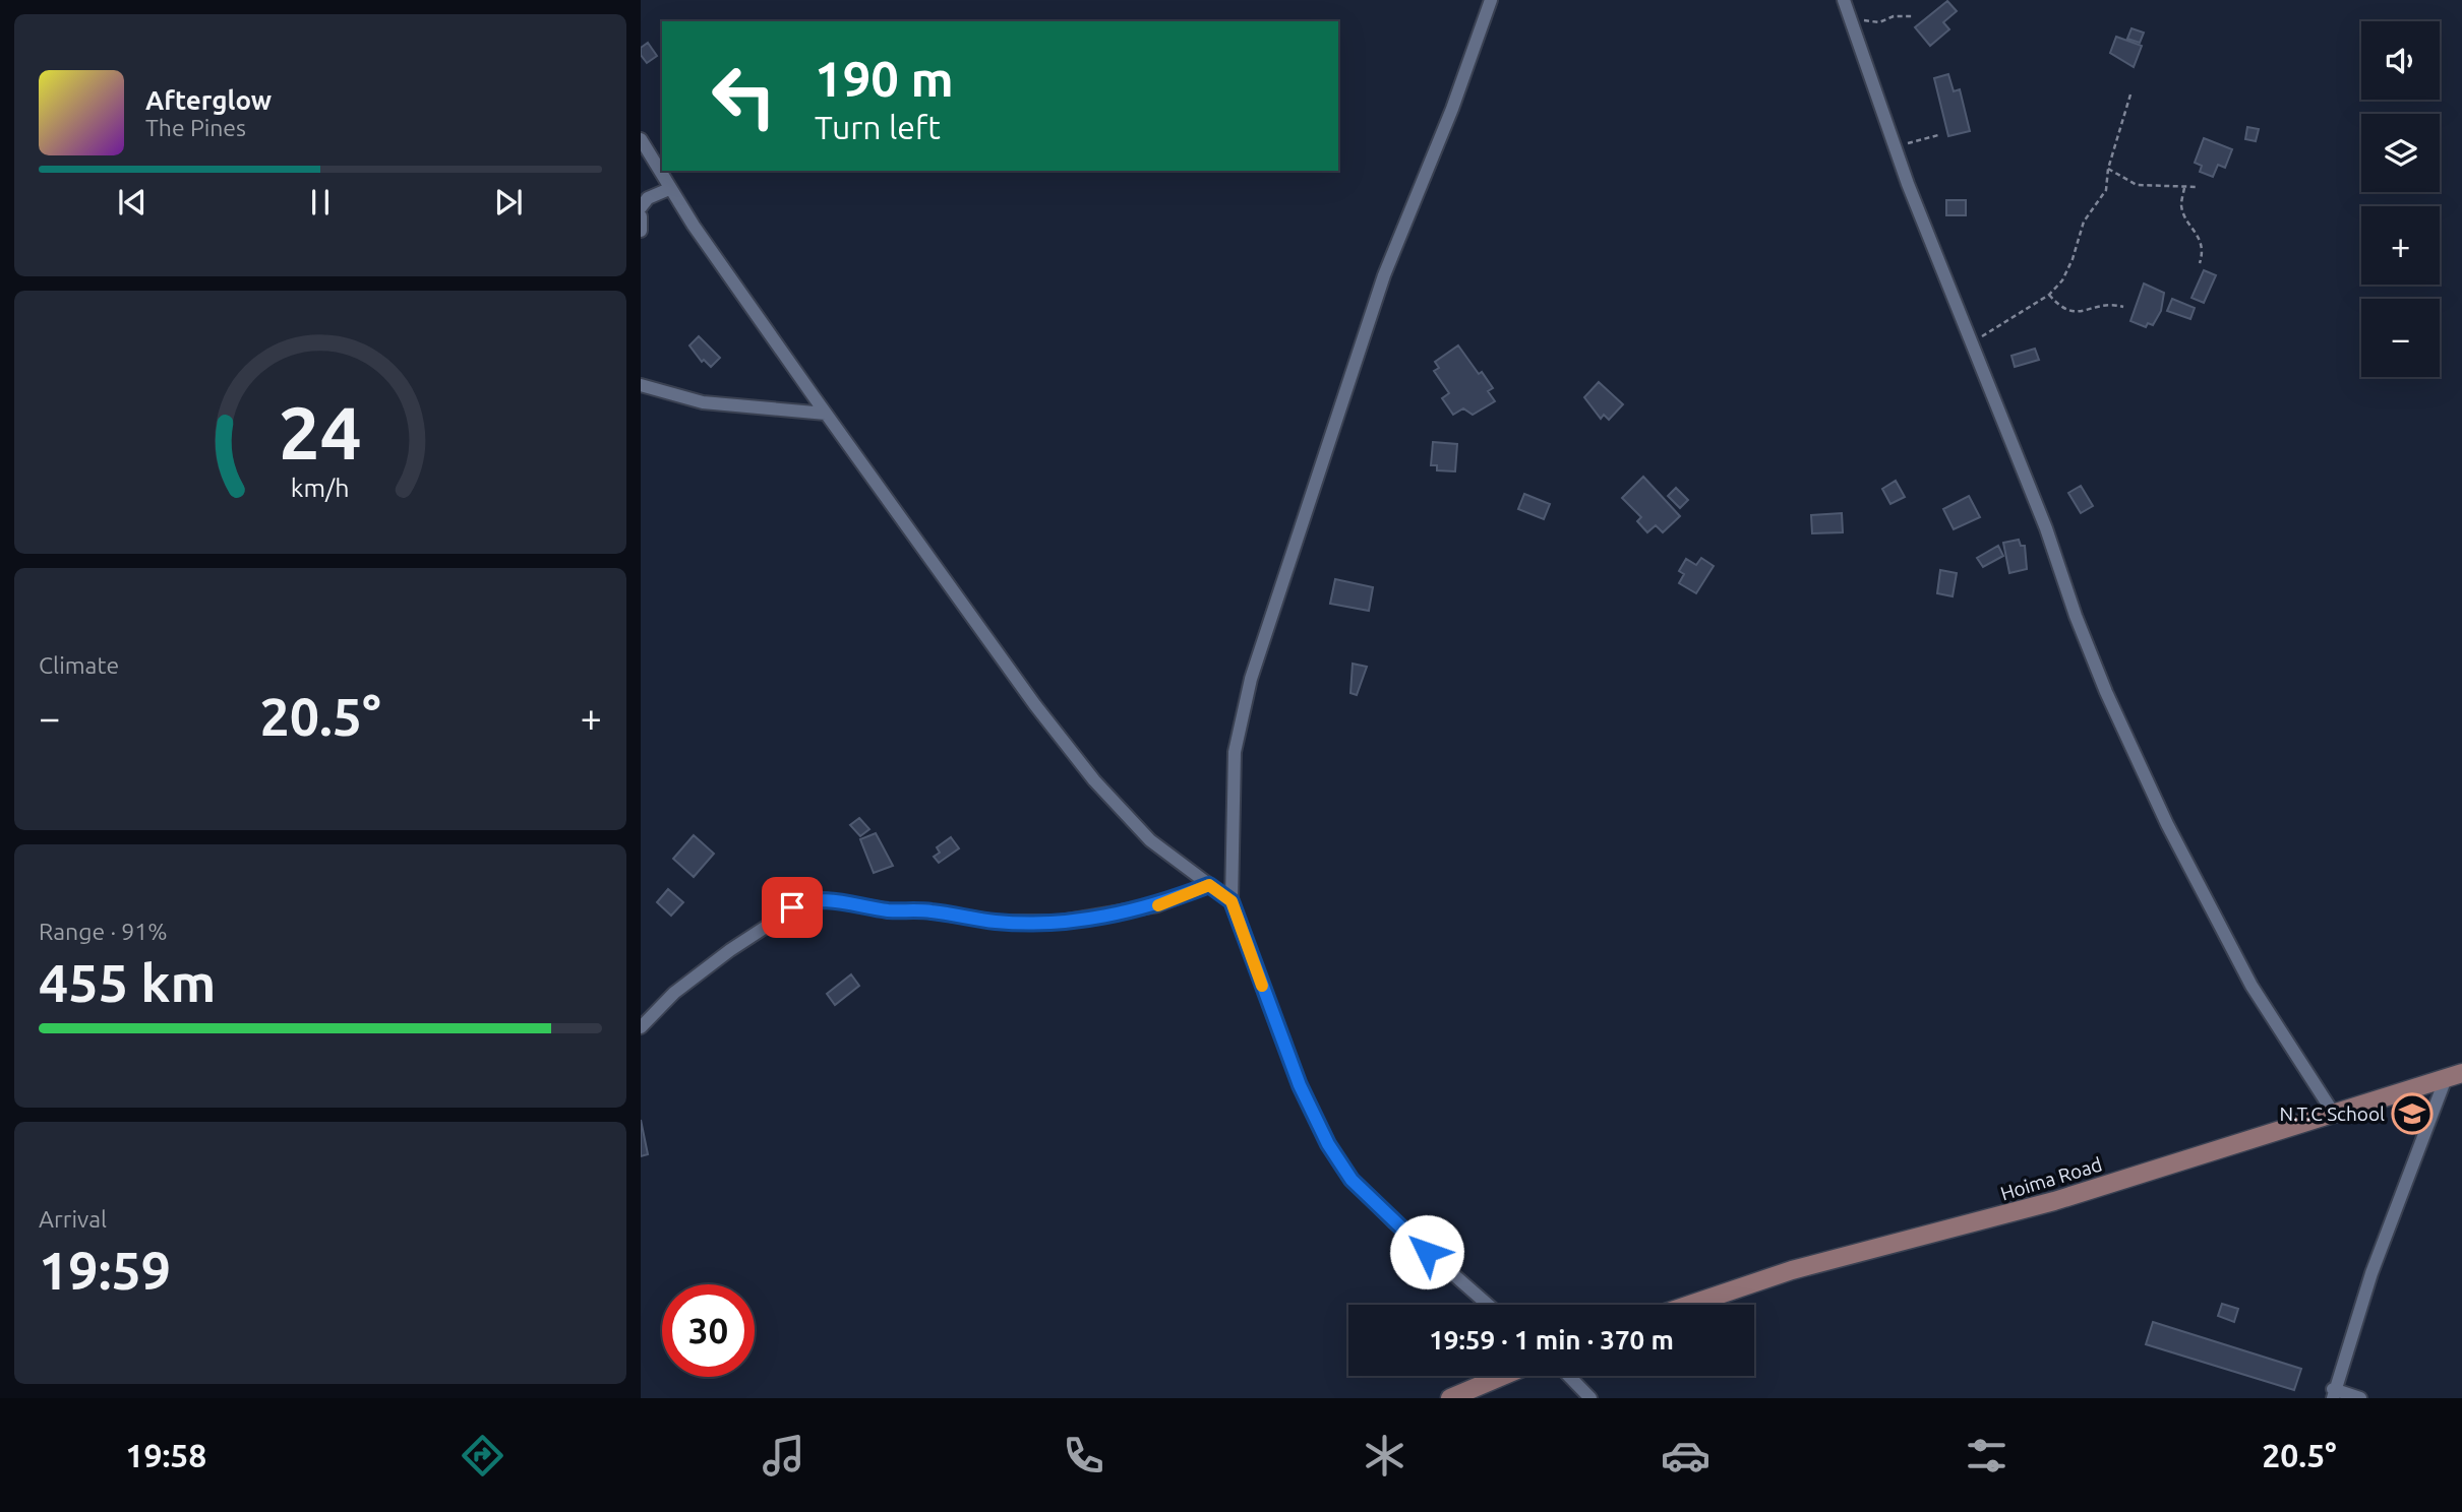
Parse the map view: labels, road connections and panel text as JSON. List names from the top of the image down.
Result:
{
  "streets": {
    "main road": ["Hoima Road"]
  },
  "places": {
    "school or university": ["N.T.C School"]
  },
  "page": {
    "map_buttons": ["+", "−"],
    "turn": ["190 m", "Turn left"],
    "song": ["Afterglow", "The Pines"],
    "tile": [
      "Climate",
      ["Range · 91%", "455 km"],
      ["Arrival", "19:59"]
    ],
    "heat": ["−", "20.5°", "+"],
    "limit": "30",
    "trip": "19:59 · 1 min · 370 m",
    "tabs": ["19:58", "20.5°"],
    "gauge": ["24", "km/h"]
  }
}
